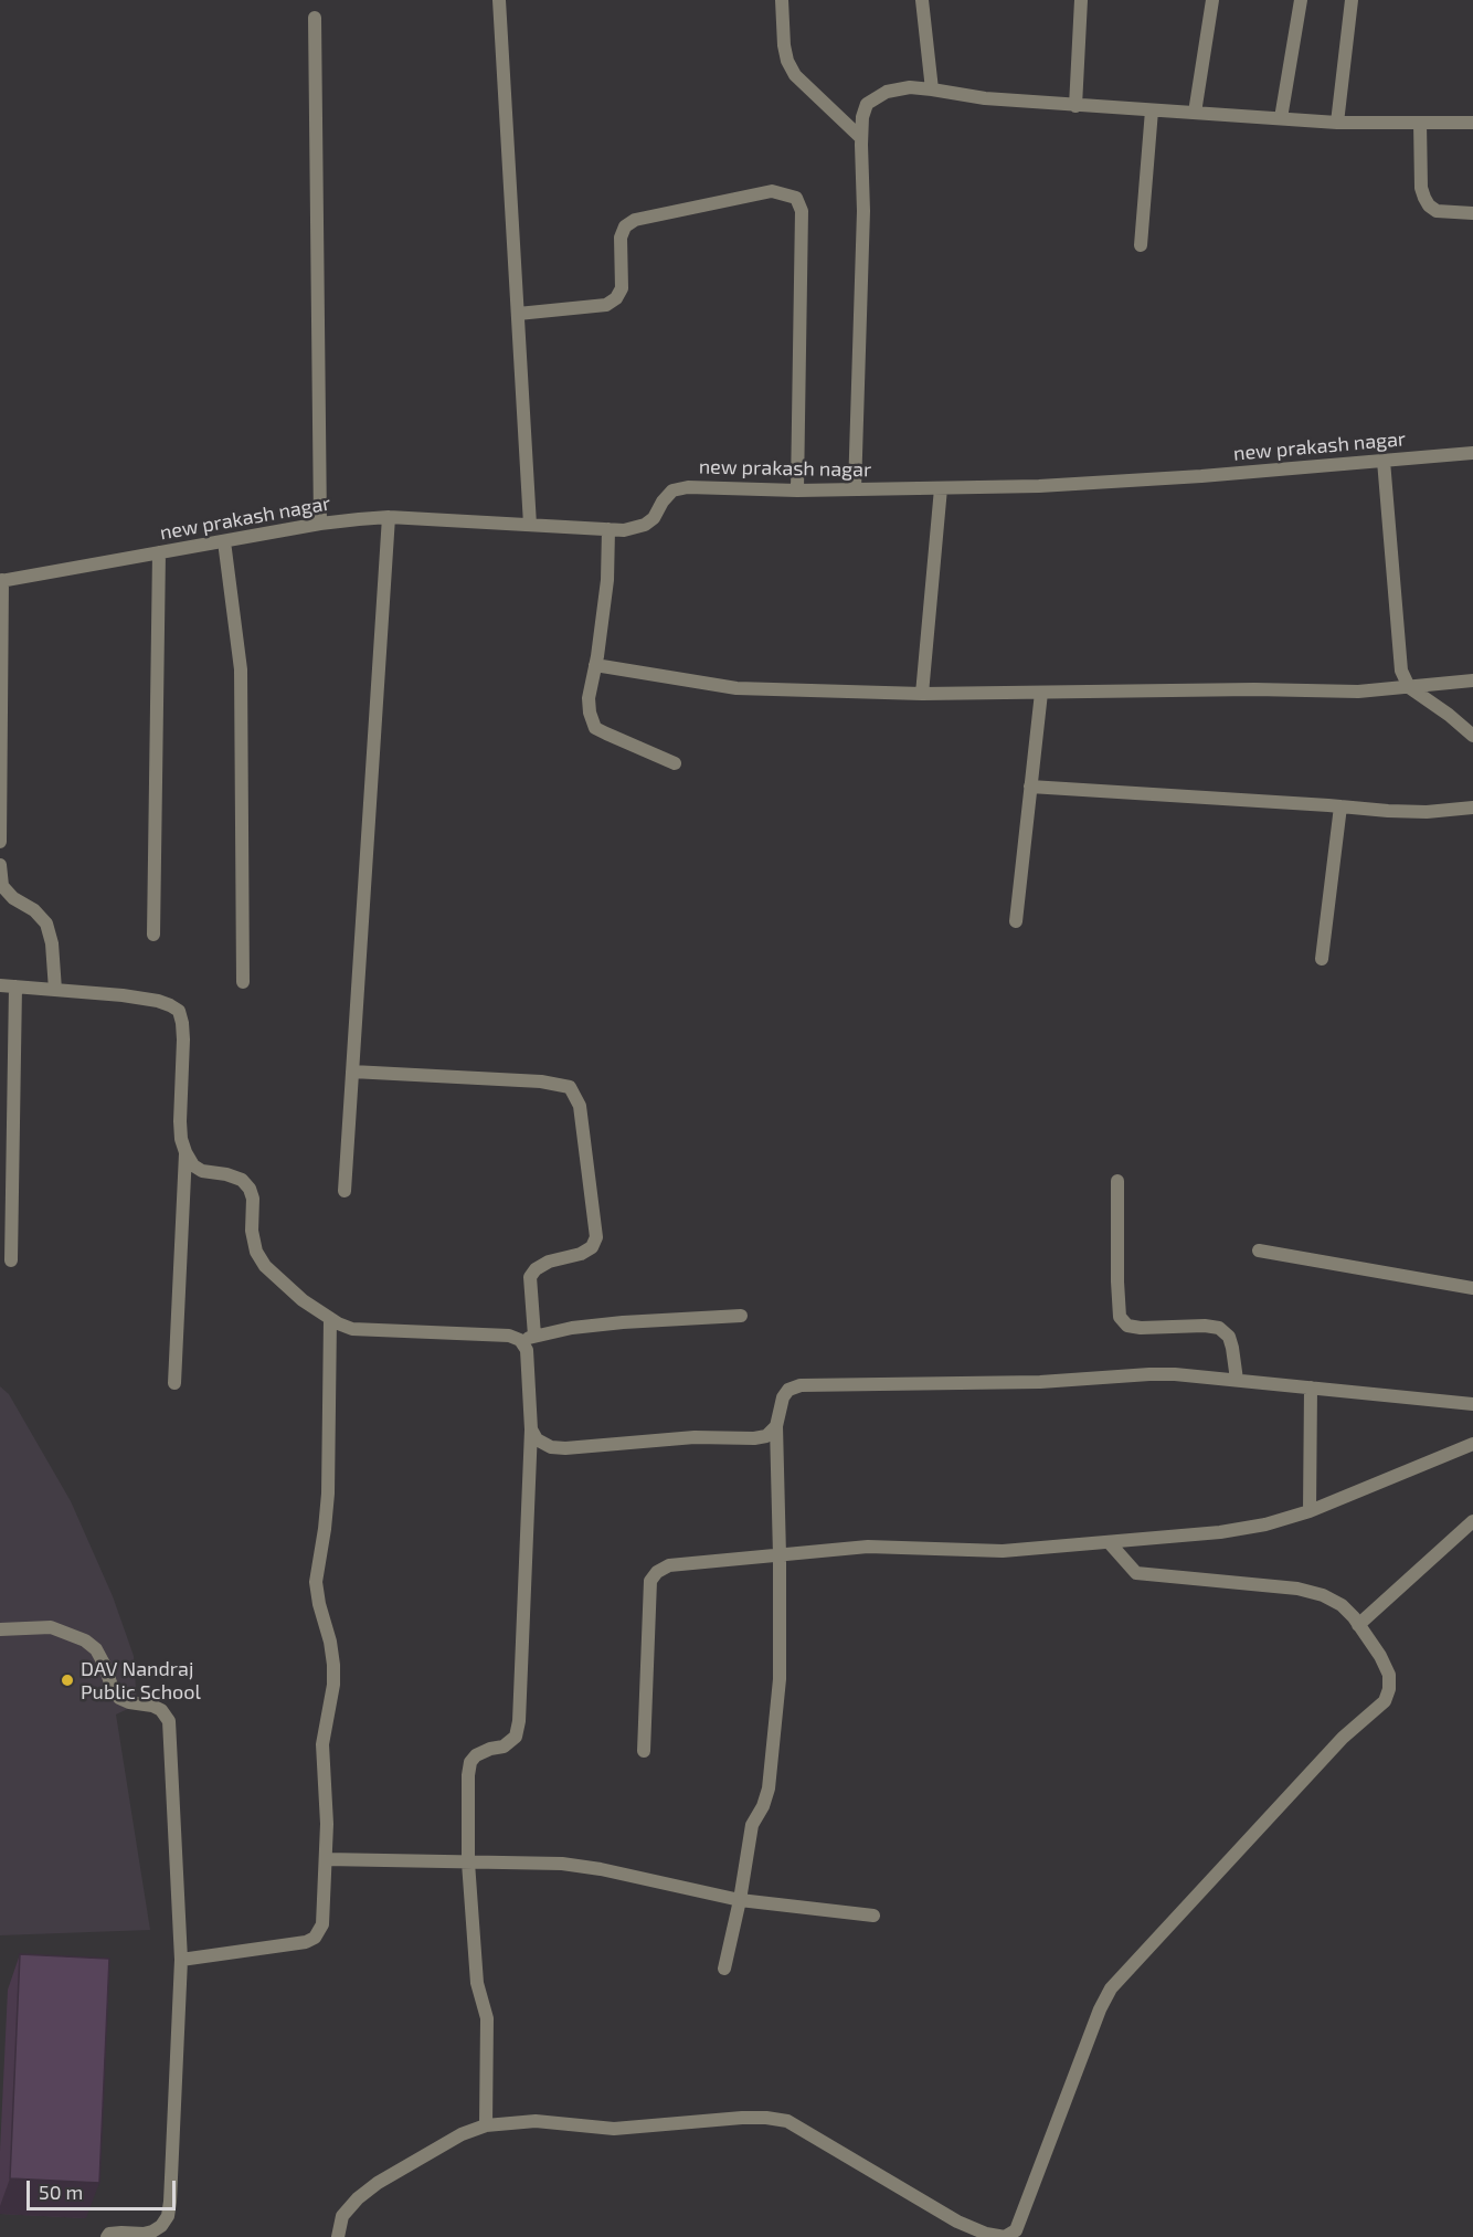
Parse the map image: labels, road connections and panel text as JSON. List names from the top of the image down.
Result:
{
  "streets": {
    "street": ["new prakash nagar"]
  },
  "places": ["DAV Nandraj Public School"],
  "scale_bar": "50 m"
}
